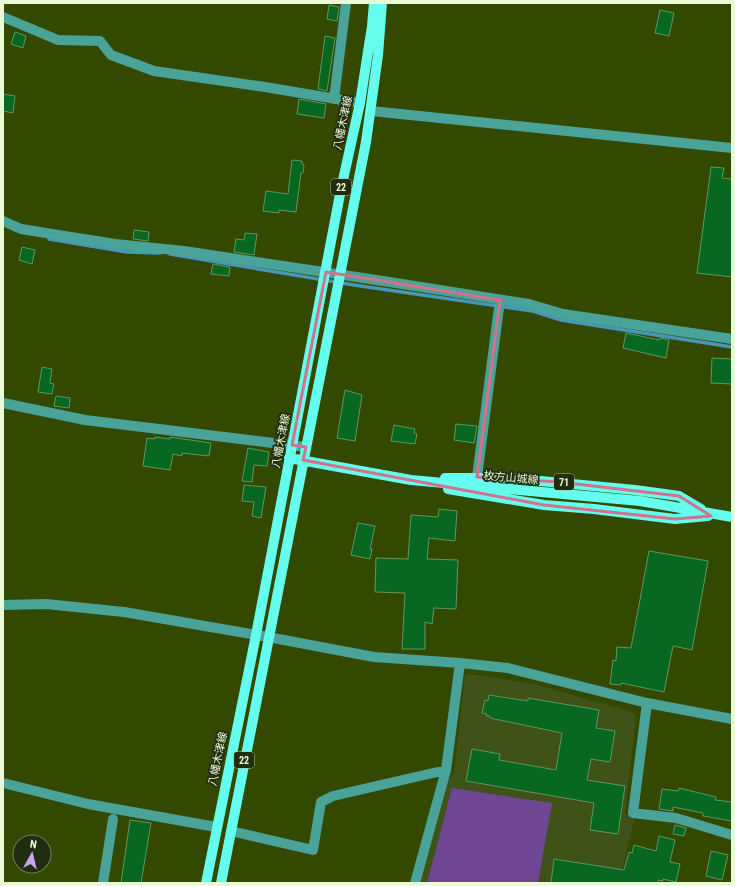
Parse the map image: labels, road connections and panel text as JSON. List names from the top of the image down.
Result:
{
  "streets": {
    "main road": [
      "八幡木津線",
      "22",
      "枚方山城線",
      "71"
    ]
  },
  "crossings": [
    ["八幡木津線", "枚方山城線"],
    ["22", "枚方山城線"],
    ["枚方山城線", "71"]
  ],
  "north": "top"
}
